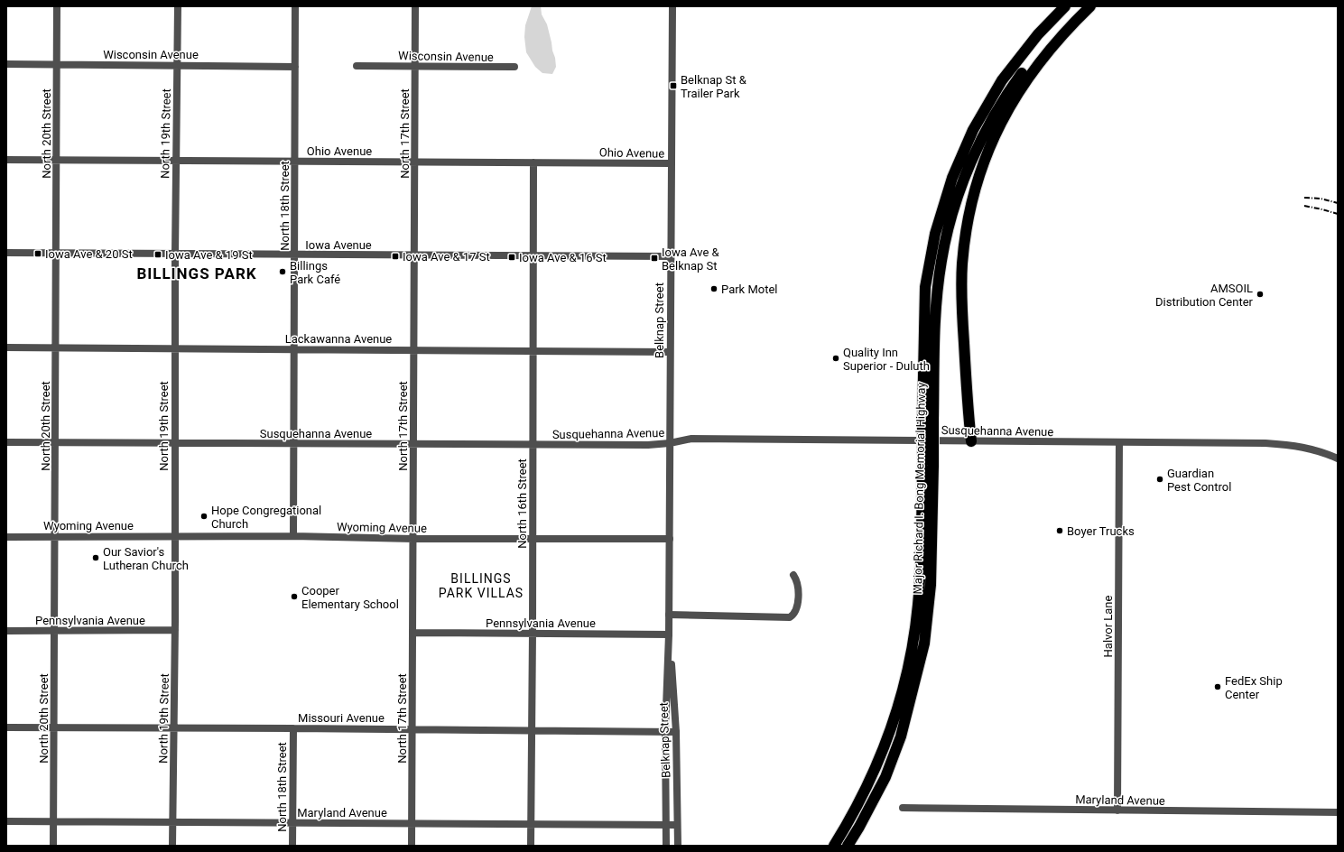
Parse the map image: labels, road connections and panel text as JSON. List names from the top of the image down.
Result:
{
  "streets": {
    "highway": ["Major Richard I. Bong Memorial Highway"],
    "street": [
      "Wisconsin Avenue",
      "North 20th Street",
      "North 19th Street",
      "North 17th Street",
      "Ohio Avenue",
      "North 18th Street",
      "Iowa Avenue",
      "Belknap Street",
      "Lackawanna Avenue",
      "Susquehanna Avenue",
      "North 16th Street",
      "Wyoming Avenue",
      "Pennsylvania Avenue",
      "Halvor Lane",
      "Missouri Avenue",
      "Maryland Avenue"
    ]
  },
  "crossings": [
    ["Wisconsin Avenue", "North 20th Street"],
    ["Wisconsin Avenue", "North 19th Street"],
    ["Wisconsin Avenue", "North 17th Street"],
    ["Wisconsin Avenue", "North 18th Street"],
    ["North 20th Street", "Ohio Avenue"],
    ["North 20th Street", "Iowa Avenue"],
    ["North 20th Street", "Lackawanna Avenue"],
    ["North 20th Street", "Susquehanna Avenue"],
    ["North 20th Street", "Wyoming Avenue"],
    ["North 20th Street", "Pennsylvania Avenue"],
    ["North 20th Street", "Missouri Avenue"],
    ["North 20th Street", "Maryland Avenue"],
    ["North 19th Street", "Ohio Avenue"],
    ["North 19th Street", "Iowa Avenue"],
    ["North 19th Street", "Lackawanna Avenue"],
    ["North 19th Street", "Susquehanna Avenue"],
    ["North 19th Street", "Wyoming Avenue"],
    ["North 19th Street", "Pennsylvania Avenue"],
    ["North 19th Street", "Missouri Avenue"],
    ["North 19th Street", "Maryland Avenue"],
    ["North 17th Street", "Ohio Avenue"],
    ["North 17th Street", "Iowa Avenue"],
    ["North 17th Street", "Lackawanna Avenue"],
    ["North 17th Street", "Susquehanna Avenue"],
    ["North 17th Street", "Wyoming Avenue"],
    ["North 17th Street", "Pennsylvania Avenue"],
    ["North 17th Street", "Missouri Avenue"],
    ["North 17th Street", "Maryland Avenue"],
    ["Ohio Avenue", "North 18th Street"],
    ["Ohio Avenue", "Belknap Street"],
    ["Ohio Avenue", "North 16th Street"],
    ["North 18th Street", "Iowa Avenue"],
    ["North 18th Street", "Lackawanna Avenue"],
    ["North 18th Street", "Susquehanna Avenue"],
    ["North 18th Street", "Wyoming Avenue"],
    ["North 18th Street", "Missouri Avenue"],
    ["North 18th Street", "Maryland Avenue"],
    ["Iowa Avenue", "Belknap Street"],
    ["Iowa Avenue", "North 16th Street"],
    ["Belknap Street", "Lackawanna Avenue"],
    ["Belknap Street", "Susquehanna Avenue"],
    ["Belknap Street", "Wyoming Avenue"],
    ["Belknap Street", "Pennsylvania Avenue"],
    ["Belknap Street", "Missouri Avenue"],
    ["Belknap Street", "Maryland Avenue"],
    ["Lackawanna Avenue", "North 16th Street"],
    ["Susquehanna Avenue", "North 16th Street"],
    ["Susquehanna Avenue", "Halvor Lane"],
    ["North 16th Street", "Wyoming Avenue"],
    ["North 16th Street", "Pennsylvania Avenue"],
    ["North 16th Street", "Missouri Avenue"],
    ["North 16th Street", "Maryland Avenue"],
    ["Halvor Lane", "Maryland Avenue"]
  ],
  "districts": ["BILLINGS PARK", "BILLINGS PARK VILLAS"],
  "places": {
    "transit": [
      "Belknap St & Trailer Park",
      "Iowa Ave & 20 St",
      "Iowa Ave & 19 St",
      "Iowa Ave & 17 St",
      "Iowa Ave & 16 St",
      "Iowa Ave & Belknap St"
    ],
    "other": [
      "Billings Park Café",
      "Park Motel",
      "AMSOIL Distribution Center",
      "Quality Inn Superior - Duluth",
      "Guardian Pest Control",
      "Hope Congregational Church",
      "Boyer Trucks",
      "Our Savior's Lutheran Church",
      "Cooper Elementary School",
      "FedEx Ship Center"
    ]
  }
}
